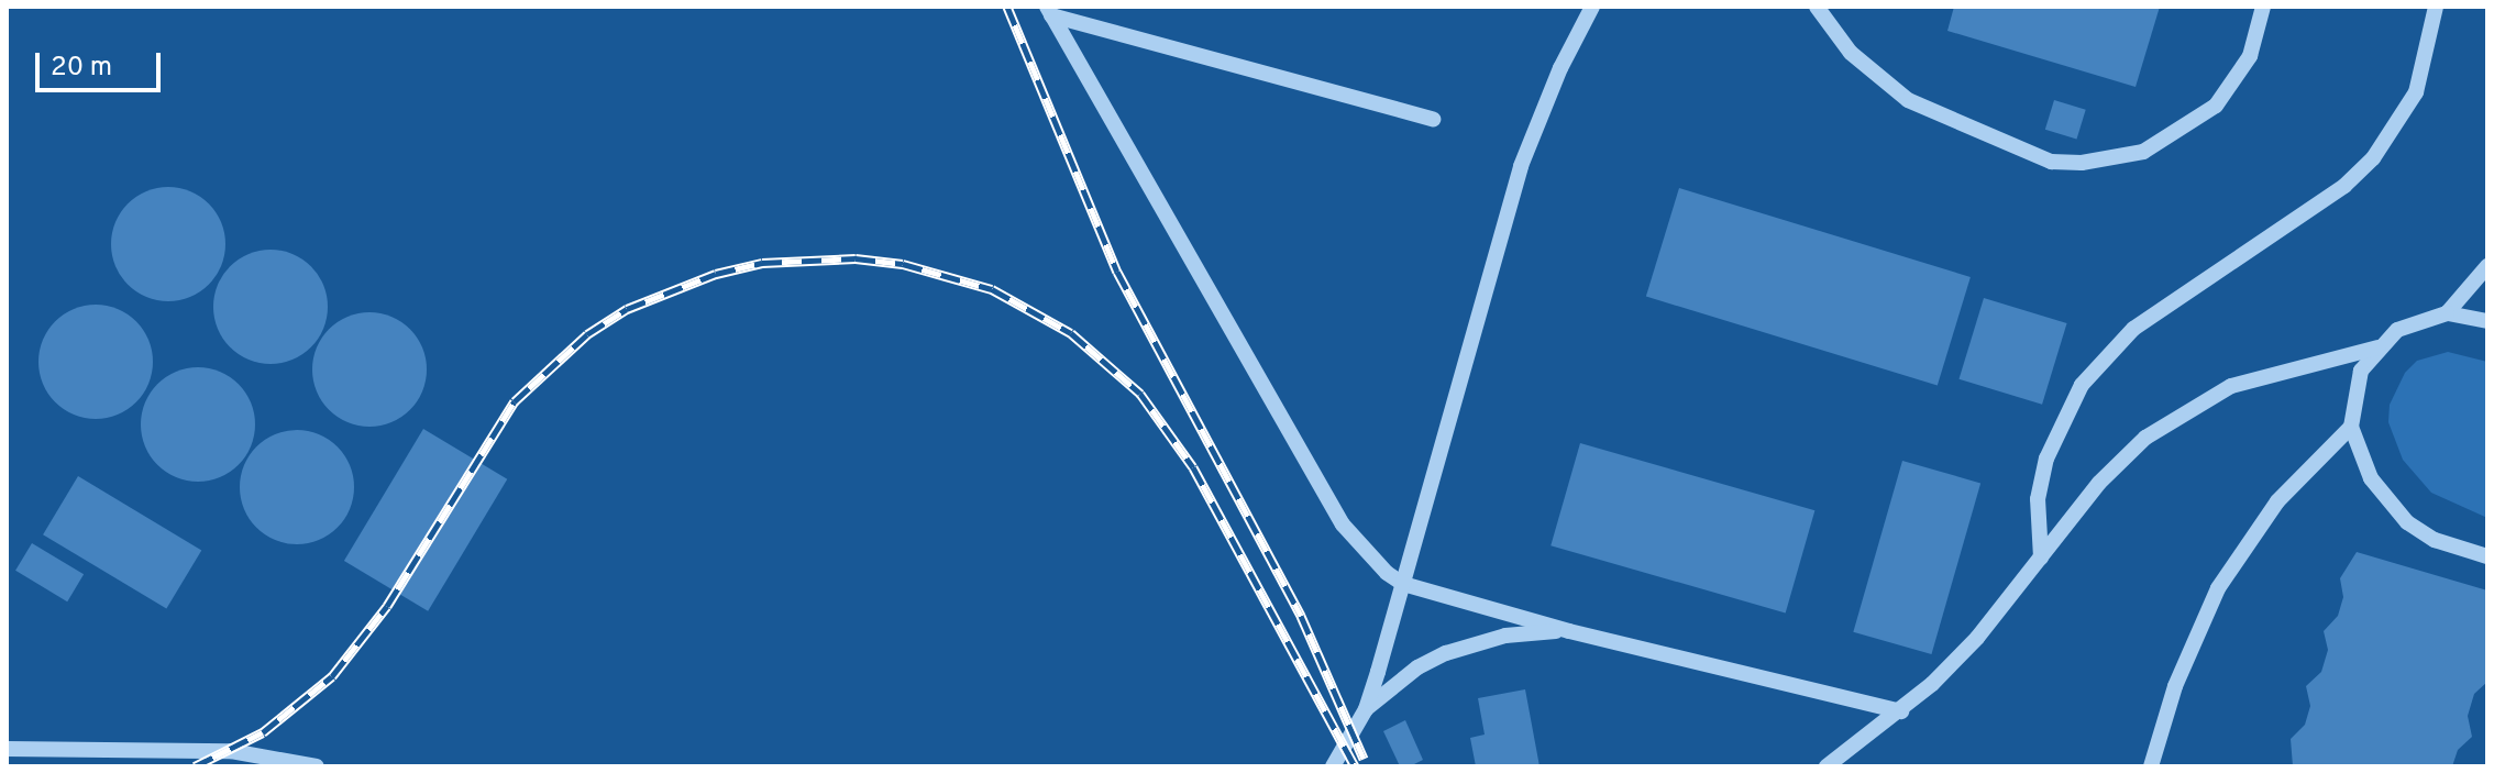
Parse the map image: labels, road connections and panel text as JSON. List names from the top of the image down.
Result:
{
  "scale_bar": "20 m"
}
